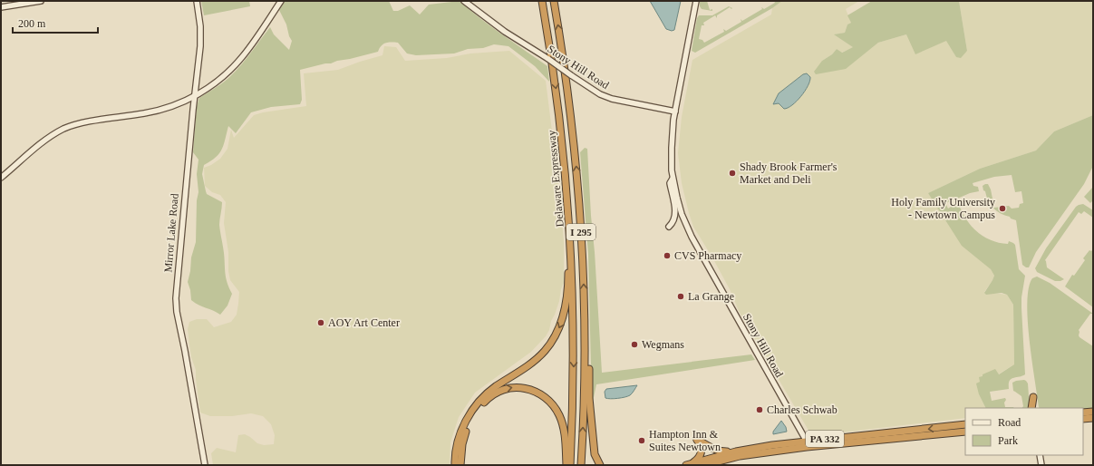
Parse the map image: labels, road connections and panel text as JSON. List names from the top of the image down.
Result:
{
  "streets": {
    "highway": ["Delaware Expressway", "I 295", "PA 332"],
    "street": ["Stony Hill Road", "Mirror Lake Road"]
  },
  "crossings": [
    ["Stony Hill Road", "PA 332"]
  ],
  "places": [
    "Shady Brook Farmer's Market and Deli",
    "Holy Family University - Newtown Campus",
    "CVS Pharmacy",
    "La Grange",
    "AOY Art Center",
    "Wegmans",
    "Charles Schwab",
    "Hampton Inn & Suites Newtown"
  ],
  "legend": ["Road", "Park"],
  "scale_bar": "200 m"
}
